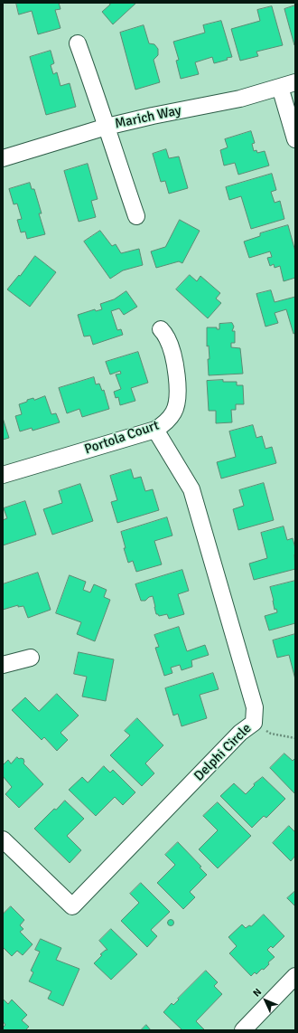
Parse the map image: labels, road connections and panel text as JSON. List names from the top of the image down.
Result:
{
  "streets": {
    "street": ["Marich Way", "Portola Court", "Delphi Circle"]
  },
  "crossings": [
    ["Portola Court", "Delphi Circle"]
  ],
  "north": "top left"
}
